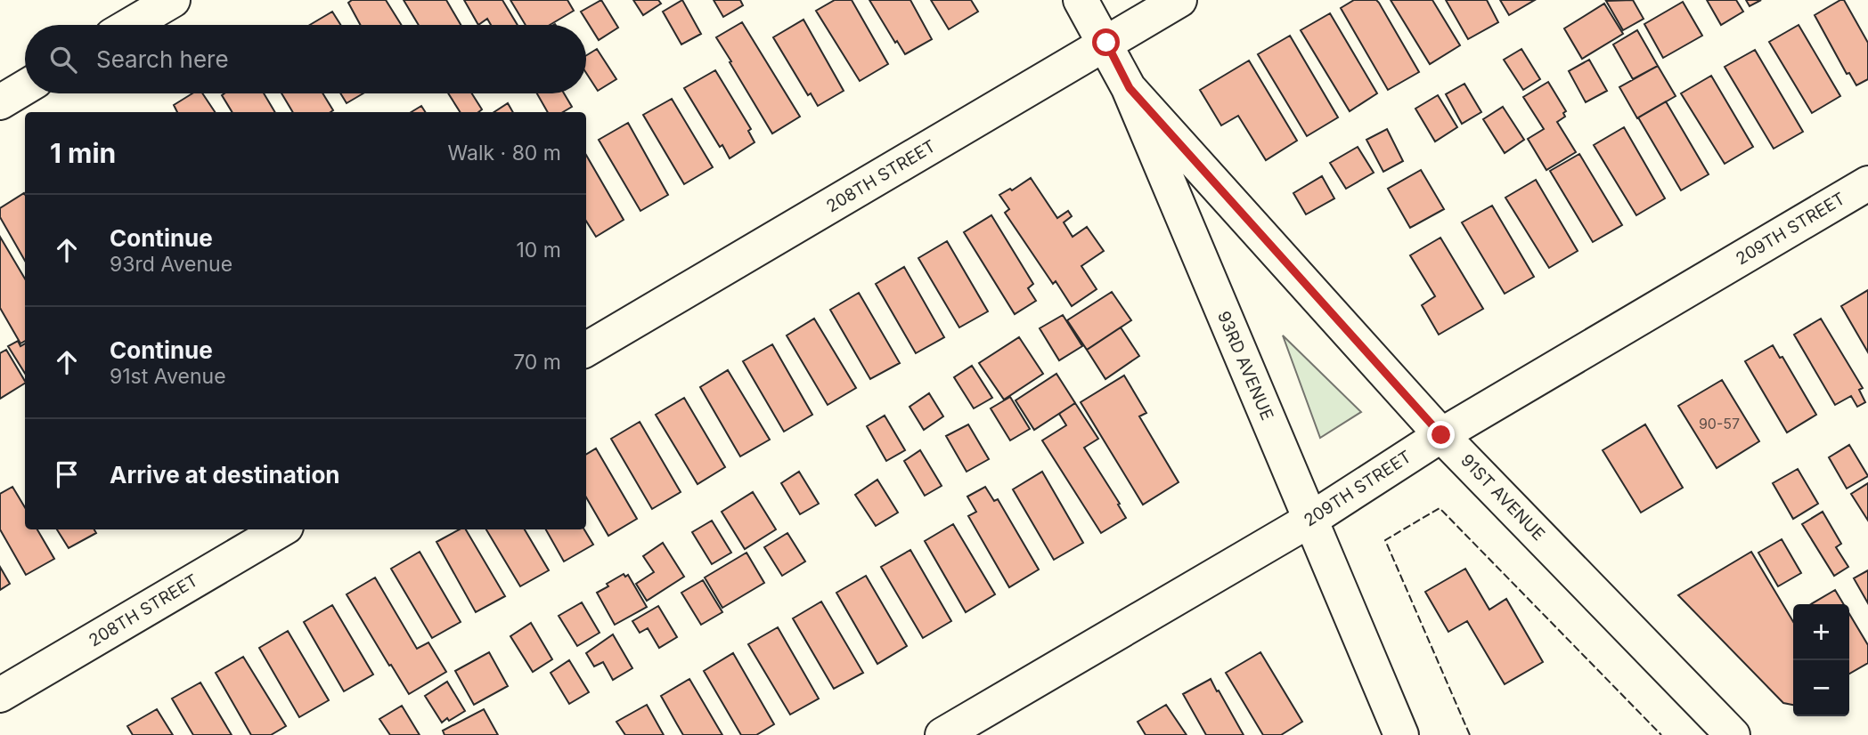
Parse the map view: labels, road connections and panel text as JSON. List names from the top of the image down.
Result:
{
  "streets": {
    "street": [
      "208TH STREET",
      "209TH STREET",
      "93RD AVENUE",
      "91ST AVENUE"
    ]
  },
  "crossings": [
    ["208TH STREET", "93RD AVENUE"],
    ["209TH STREET", "93RD AVENUE"],
    ["209TH STREET", "91ST AVENUE"],
    ["93RD AVENUE", "91ST AVENUE"]
  ],
  "house_numbers": ["90-57"],
  "page": {
    "search": "Search here",
    "heading": ["1 min", "Walk · 80 m"],
    "list": [
      ["Continue", "93rd Avenue", "10 m"],
      ["Continue", "91st Avenue", "70 m"],
      "Arrive at destination"
    ],
    "map_buttons": ["+", "−"]
  }
}
